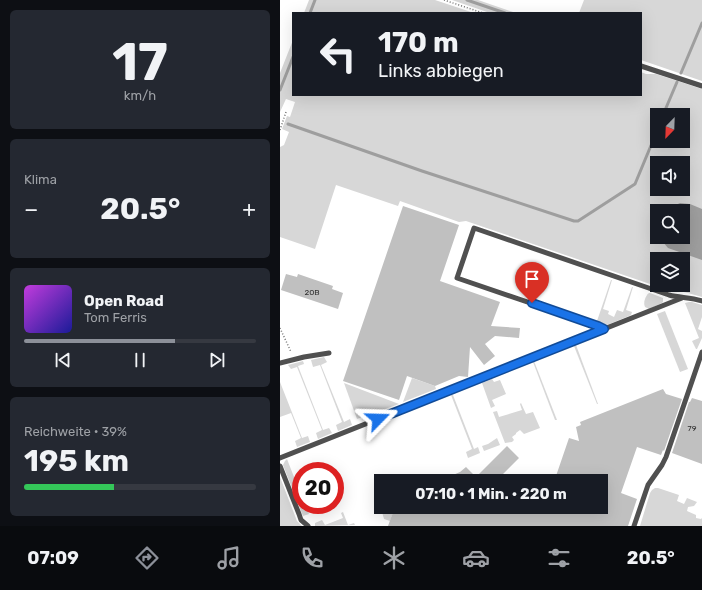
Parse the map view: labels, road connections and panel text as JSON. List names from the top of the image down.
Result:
{
  "house_numbers": ["20B", "79"],
  "north": "bottom left",
  "page": {
    "tile": [
      ["17", "km/h"],
      "Klima",
      ["Reichweite · 39%", "195 km"]
    ],
    "turn": ["170 m", "Links abbiegen"],
    "heat": ["−", "20.5°", "+"],
    "song": ["Open Road", "Tom Ferris"],
    "limit": "20",
    "trip": "07:10 · 1 Min. · 220 m",
    "tabs": ["07:09", "20.5°"]
  }
}
